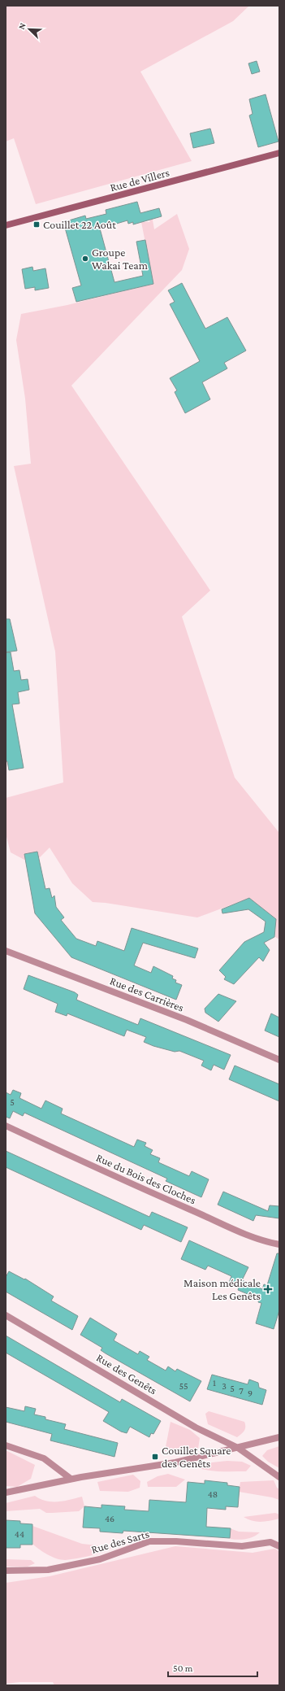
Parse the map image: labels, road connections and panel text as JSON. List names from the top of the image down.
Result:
{
  "streets": {
    "street": [
      "Rue de Villers",
      "Rue des Carrières",
      "Rue du Bois des Cloches",
      "Rue des Genêts",
      "Rue des Sarts"
    ]
  },
  "places": {
    "transit": ["Couillet 22 Août", "Couillet Square des Genêts"],
    "other": ["Groupe Wakai Team"],
    "health": ["Maison médicale Les Genêts"]
  },
  "house_numbers": [
    "5",
    "1",
    "55",
    "3",
    "5",
    "7",
    "9",
    "48",
    "46",
    "44"
  ],
  "scale_bar": "50 m",
  "north": "top left"
}
